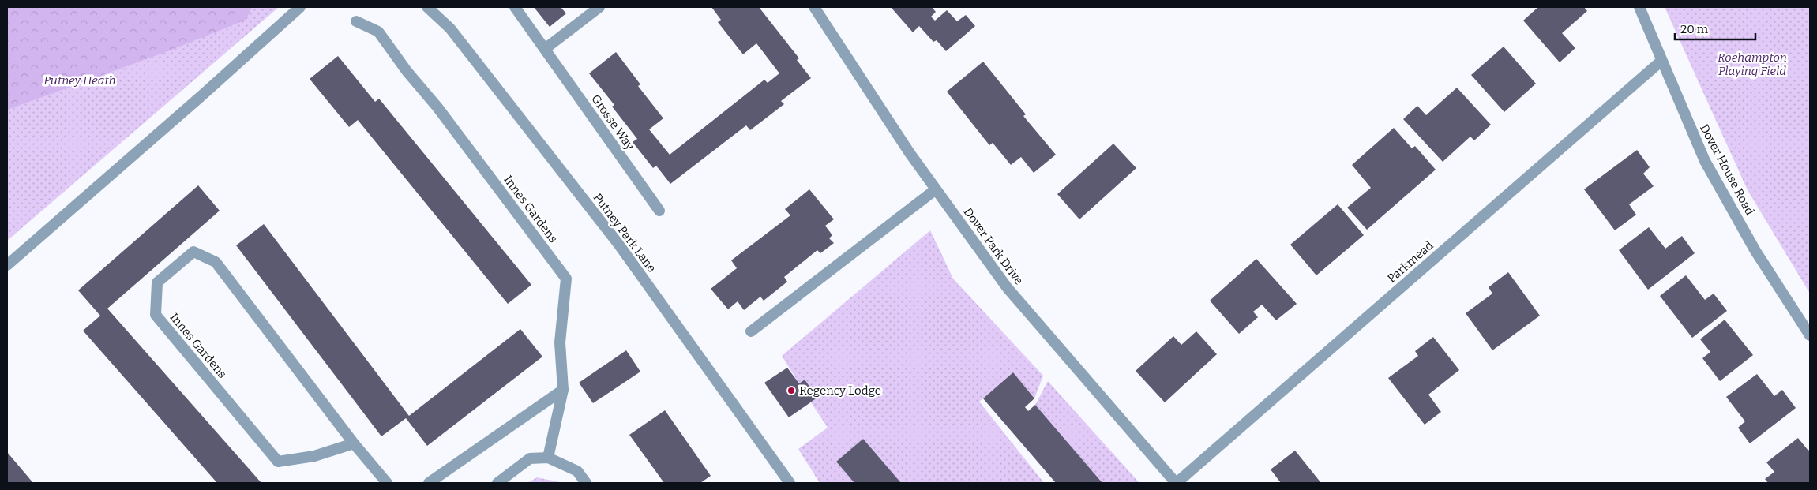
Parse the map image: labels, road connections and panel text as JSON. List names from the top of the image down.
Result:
{
  "streets": {
    "street": [
      "Grosse Way",
      "Dover House Road",
      "Innes Gardens",
      "Putney Park Lane",
      "Dover Park Drive",
      "Parkmead"
    ]
  },
  "crossings": [
    ["Dover House Road", "Parkmead"],
    ["Dover Park Drive", "Parkmead"]
  ],
  "parks": ["Roehampton Playing Field", "Putney Heath"],
  "places": ["Regency Lodge"],
  "scale_bar": "20 m"
}
